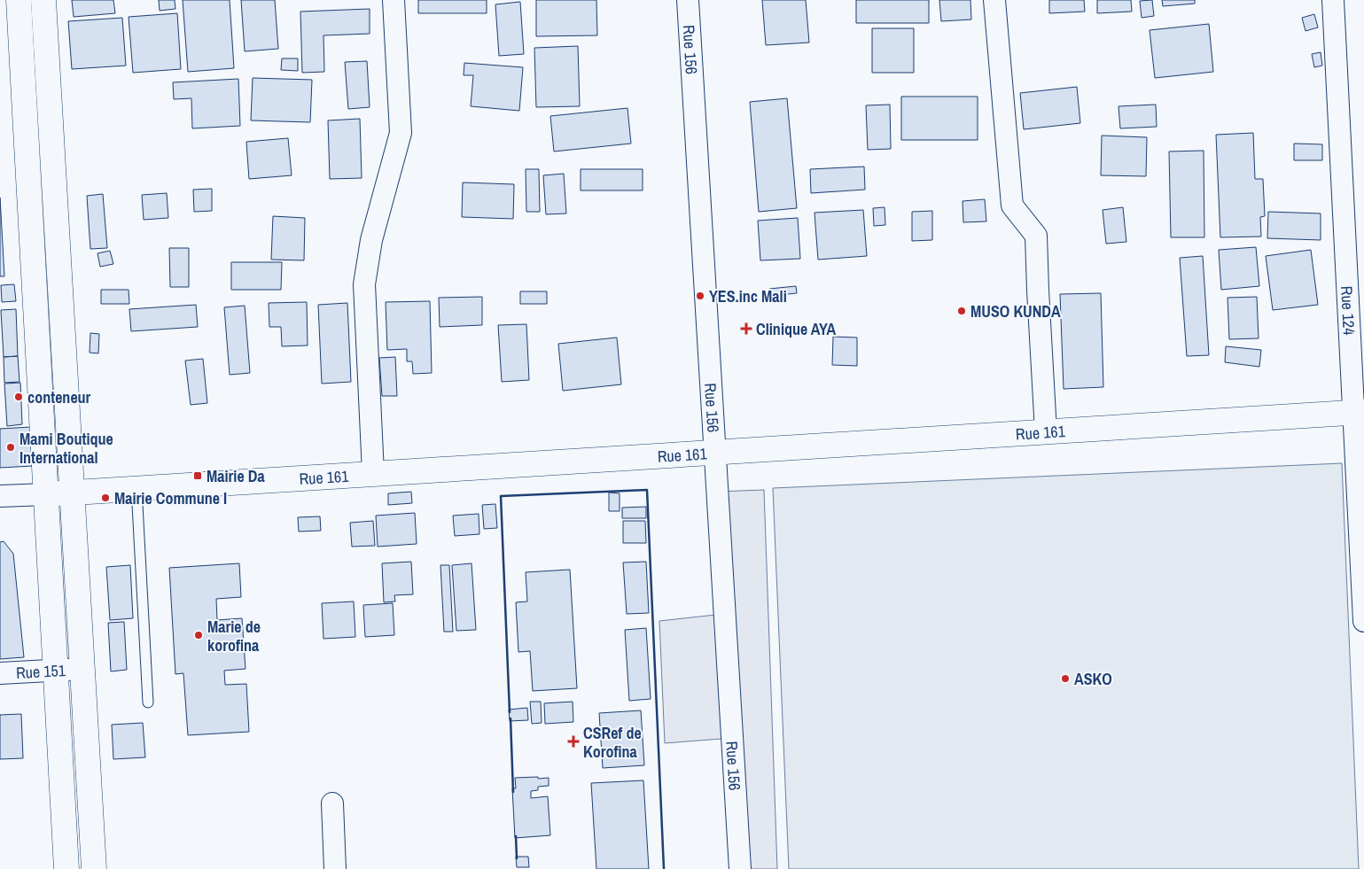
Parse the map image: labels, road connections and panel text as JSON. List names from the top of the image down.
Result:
{
  "streets": {
    "main road": ["Rue 161"],
    "street": ["Rue 156", "Rue 124", "Rue 151"]
  },
  "crossings": [
    ["Rue 156", "Rue 161"],
    ["Rue 124", "Rue 161"]
  ],
  "places": {
    "other": [
      "YES.inc Mali",
      "MUSO KUNDA",
      "conteneur",
      "Mami Boutique International",
      "Mairie Commune I",
      "Marie de korofina",
      "ASKO"
    ],
    "health": ["Clinique AYA", "CSRef de Korofina"],
    "transit": ["Mairie Da"]
  }
}
